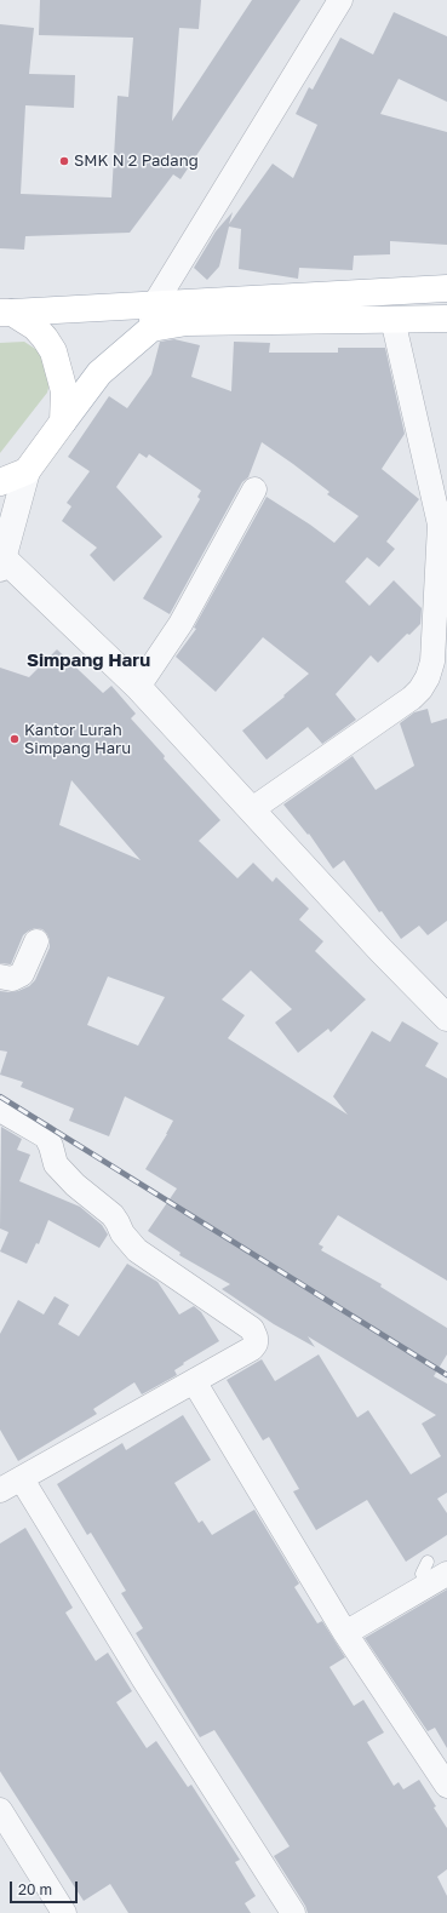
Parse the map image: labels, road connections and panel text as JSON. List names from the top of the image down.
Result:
{
  "districts": ["Simpang Haru"],
  "places": ["SMK N 2 Padang", "Kantor Lurah Simpang Haru"],
  "scale_bar": "20 m"
}
